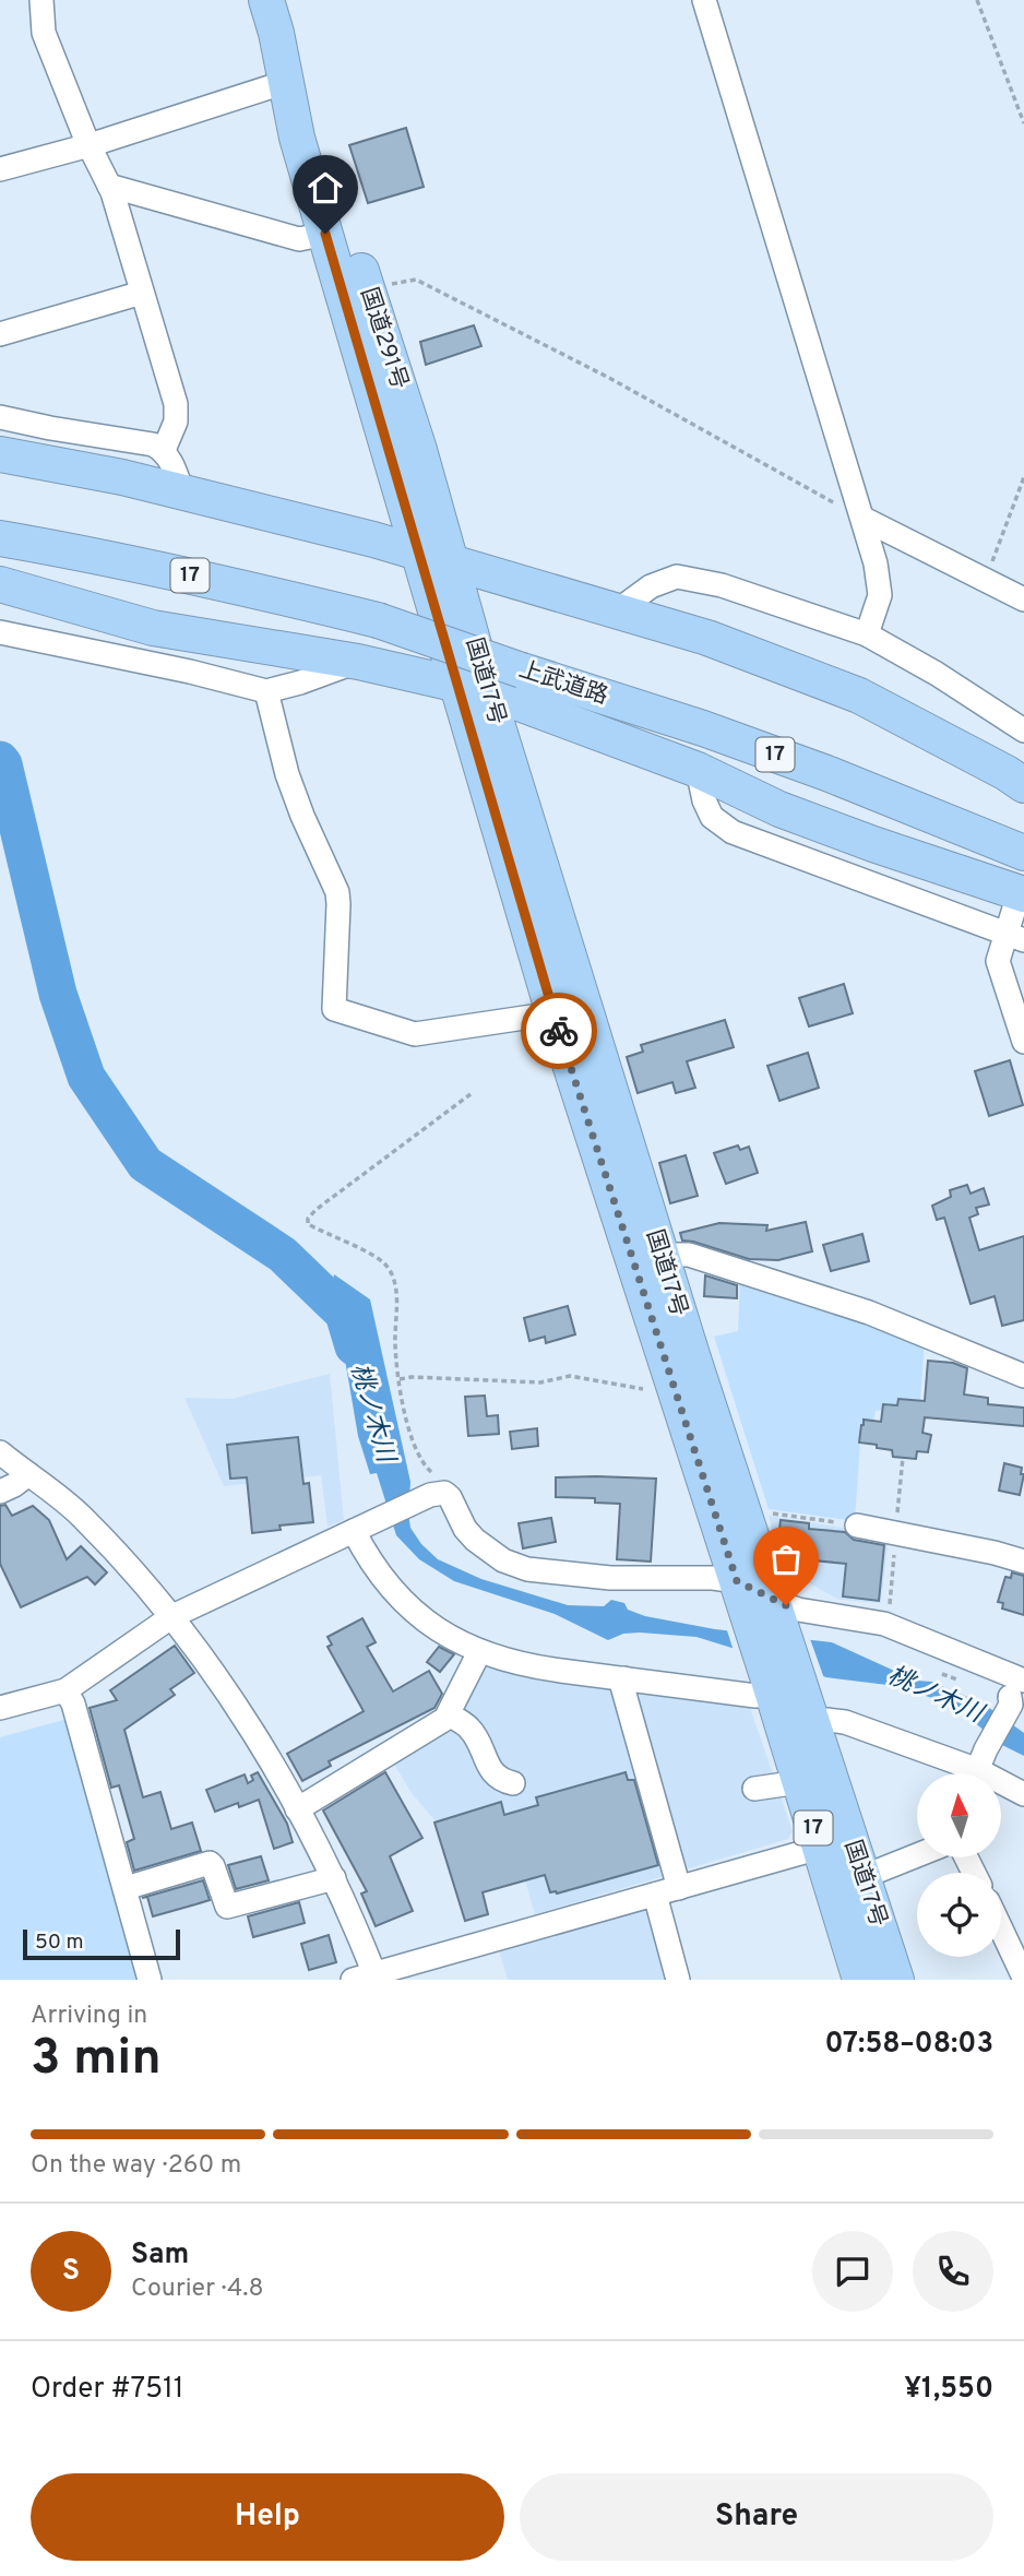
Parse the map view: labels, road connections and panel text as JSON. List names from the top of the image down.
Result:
{
  "streets": {
    "highway": [
      "国道291号",
      "17",
      "国道17号",
      "上武道路"
    ]
  },
  "crossings": [
    ["国道291号", "国道17号"]
  ],
  "water": ["桃ノ木川"],
  "scale_bar": "50 m",
  "north": "top",
  "page": {
    "scale": "50 m",
    "heading": ["3 min", "Arriving in", "07:58–08:03"],
    "panel": [
      "Sam",
      "Courier · 4.8",
      "Order #7511",
      "¥1,550"
    ],
    "bar": "On the way · 260 m",
    "round": "S",
    "buttons": ["Help", "Share"]
  }
}
